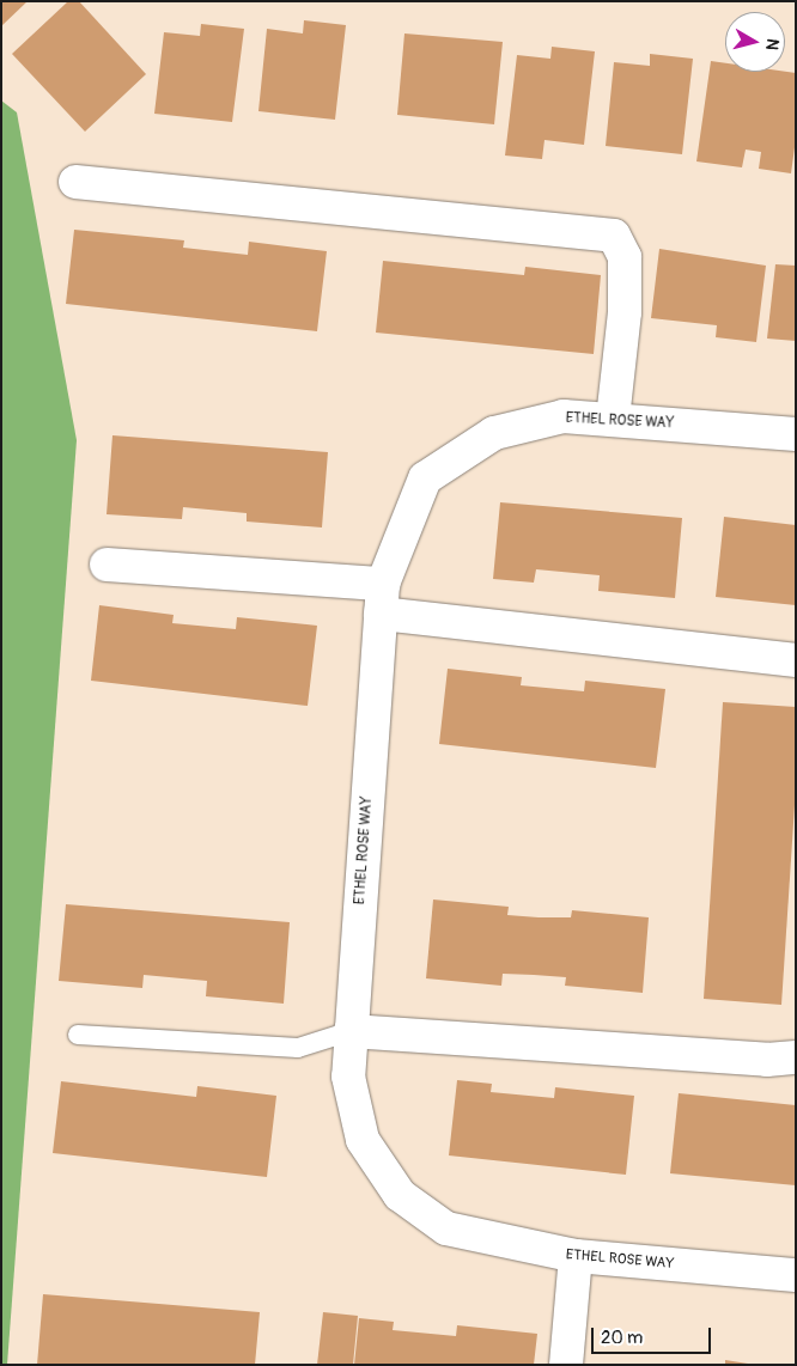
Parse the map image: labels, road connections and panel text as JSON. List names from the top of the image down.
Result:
{
  "streets": {
    "street": ["ETHEL ROSE WAY"]
  },
  "scale_bar": "20 m",
  "north": "right"
}
